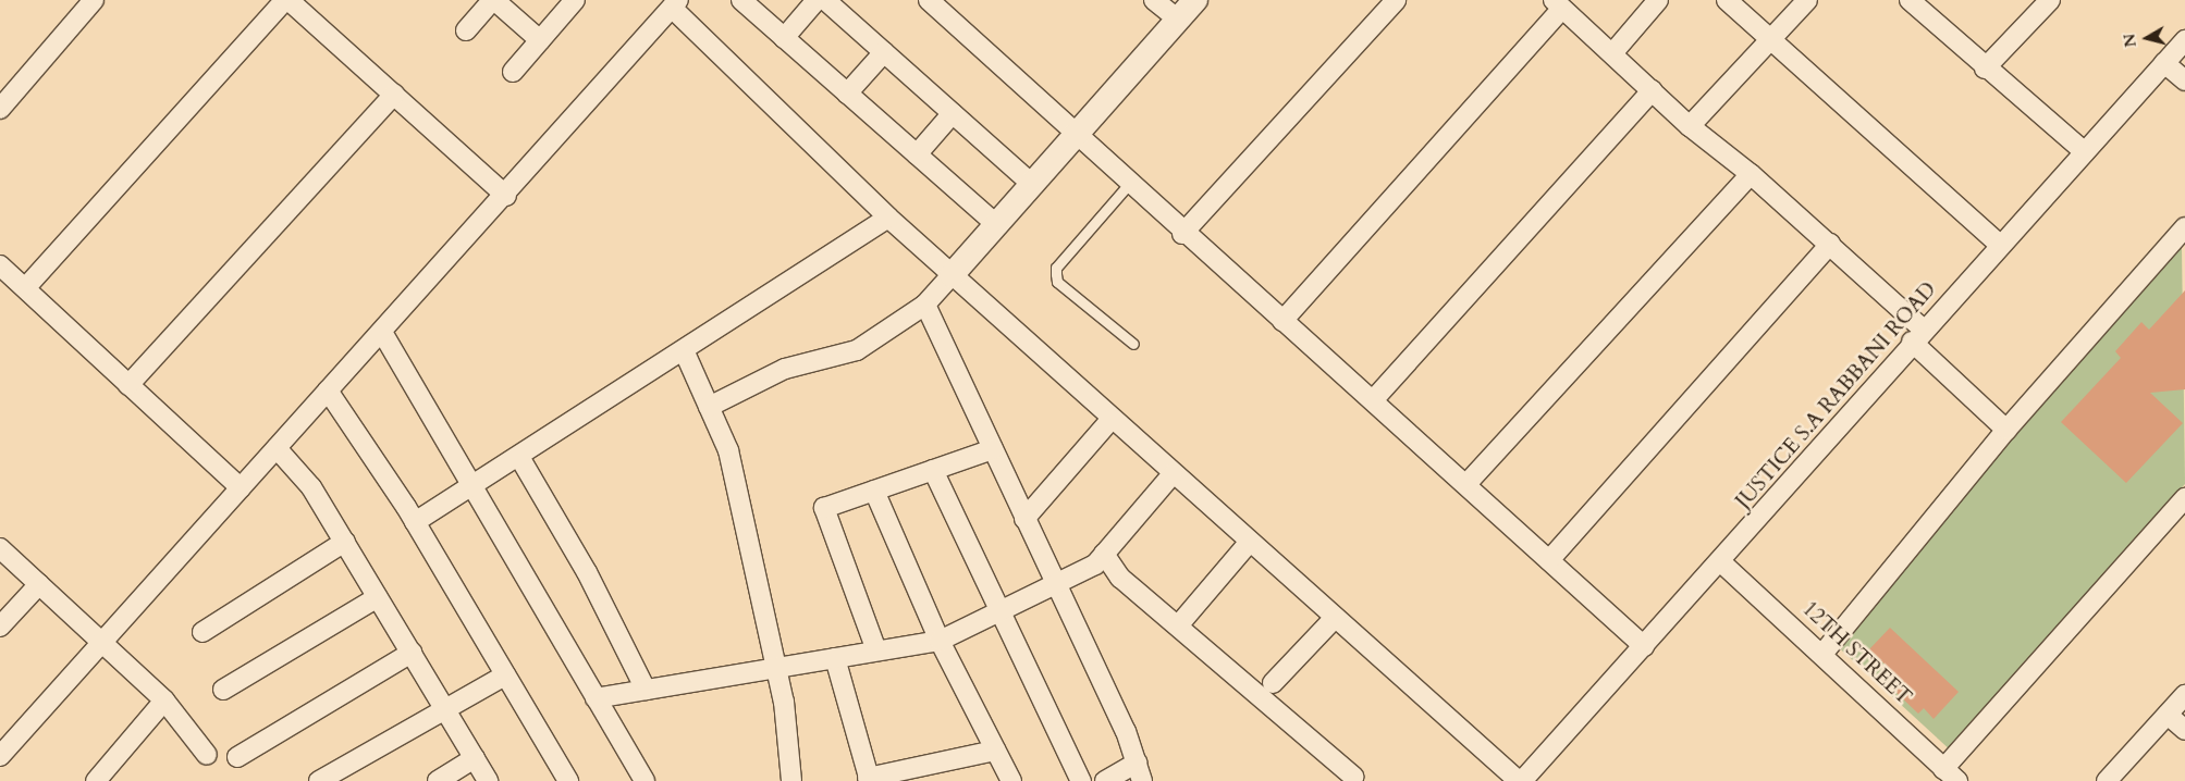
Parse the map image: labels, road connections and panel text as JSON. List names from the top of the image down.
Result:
{
  "streets": {
    "street": ["JUSTICE S.A RABBANI ROAD", "12TH STREET"]
  },
  "crossings": [
    ["JUSTICE S.A RABBANI ROAD", "12TH STREET"]
  ],
  "north": "left"
}
